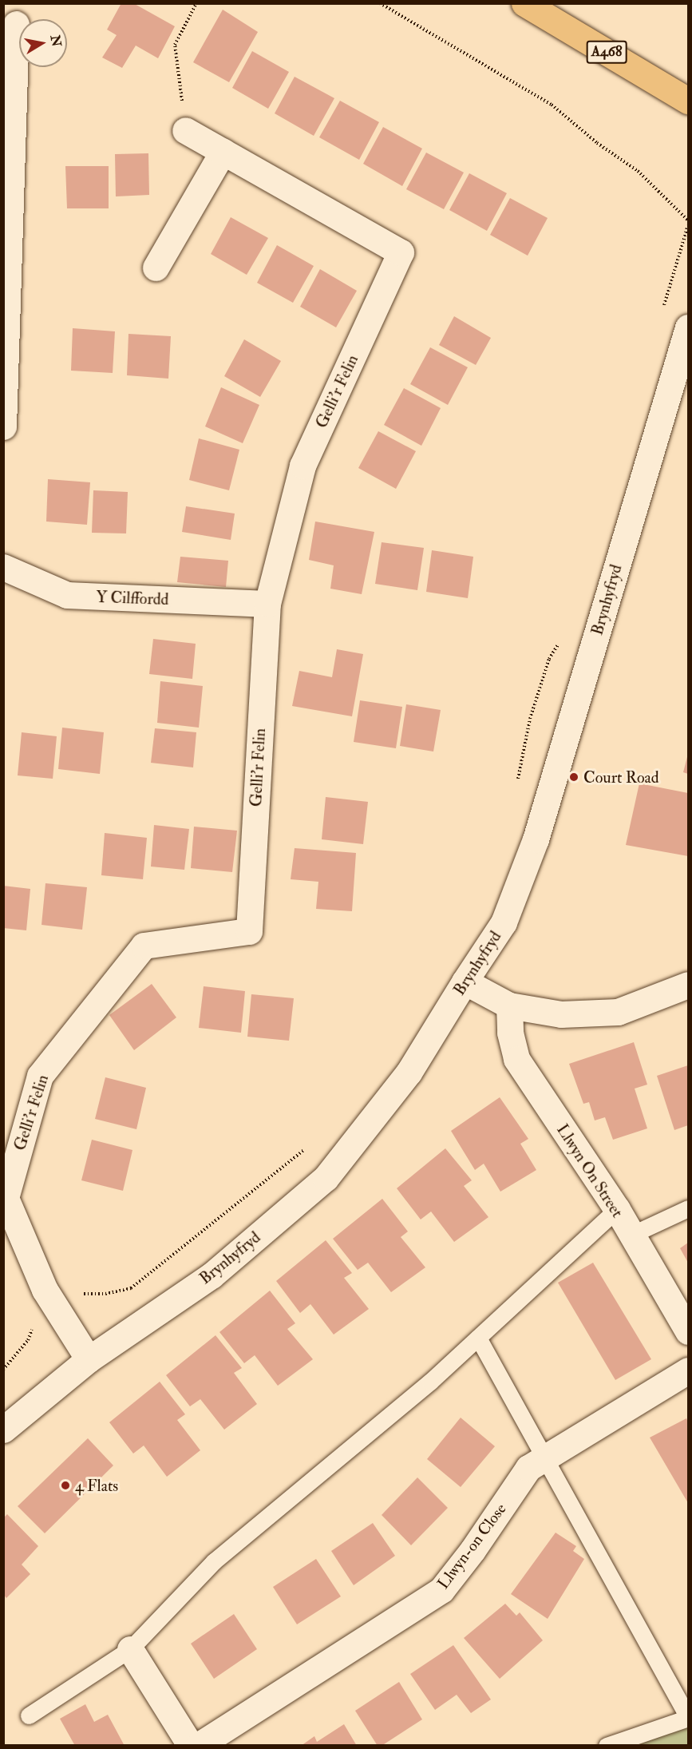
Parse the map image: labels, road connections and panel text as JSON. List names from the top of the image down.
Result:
{
  "streets": {
    "main road": ["A468"],
    "street": [
      "Gelli'r Felin",
      "Y Cilffordd",
      "Brynhyfryd",
      "Llwyn On Street",
      "Llwyn-on Close"
    ]
  },
  "crossings": [
    ["Gelli'r Felin", "Y Cilffordd"],
    ["Gelli'r Felin", "Brynhyfryd"]
  ],
  "places": ["Court Road", "4 Flats"],
  "north": "right"
}
